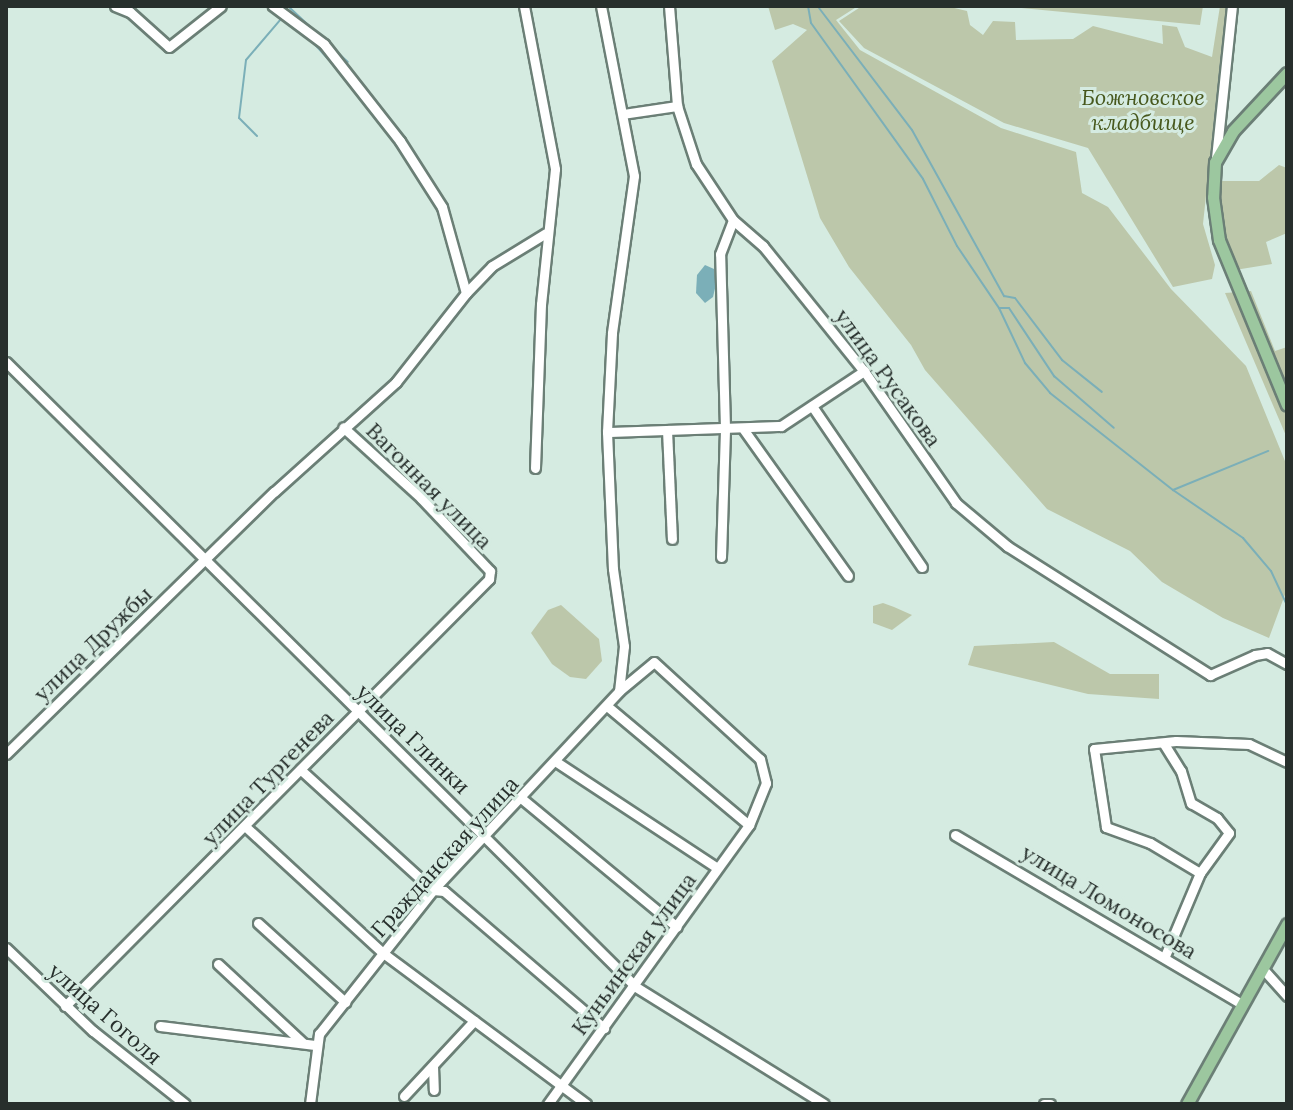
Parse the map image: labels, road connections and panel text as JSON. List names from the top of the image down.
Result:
{
  "streets": {
    "street": [
      "улица Русакова",
      "Вагонная улица",
      "улица Дружбы",
      "улица Глинки",
      "улица Тургенева",
      "Гражданская улица",
      "улица Ломоносова",
      "Куньинская улица",
      "улица Гоголя"
    ]
  },
  "crossings": [
    ["Вагонная улица", "улица Дружбы"],
    ["Вагонная улица", "улица Тургенева"],
    ["улица Дружбы", "улица Глинки"],
    ["улица Глинки", "улица Тургенева"],
    ["улица Глинки", "Гражданская улица"],
    ["улица Глинки", "Куньинская улица"],
    ["улица Тургенева", "улица Гоголя"],
    ["Гражданская улица", "Куньинская улица"]
  ],
  "parks": ["Божновское кладбище"]
}
